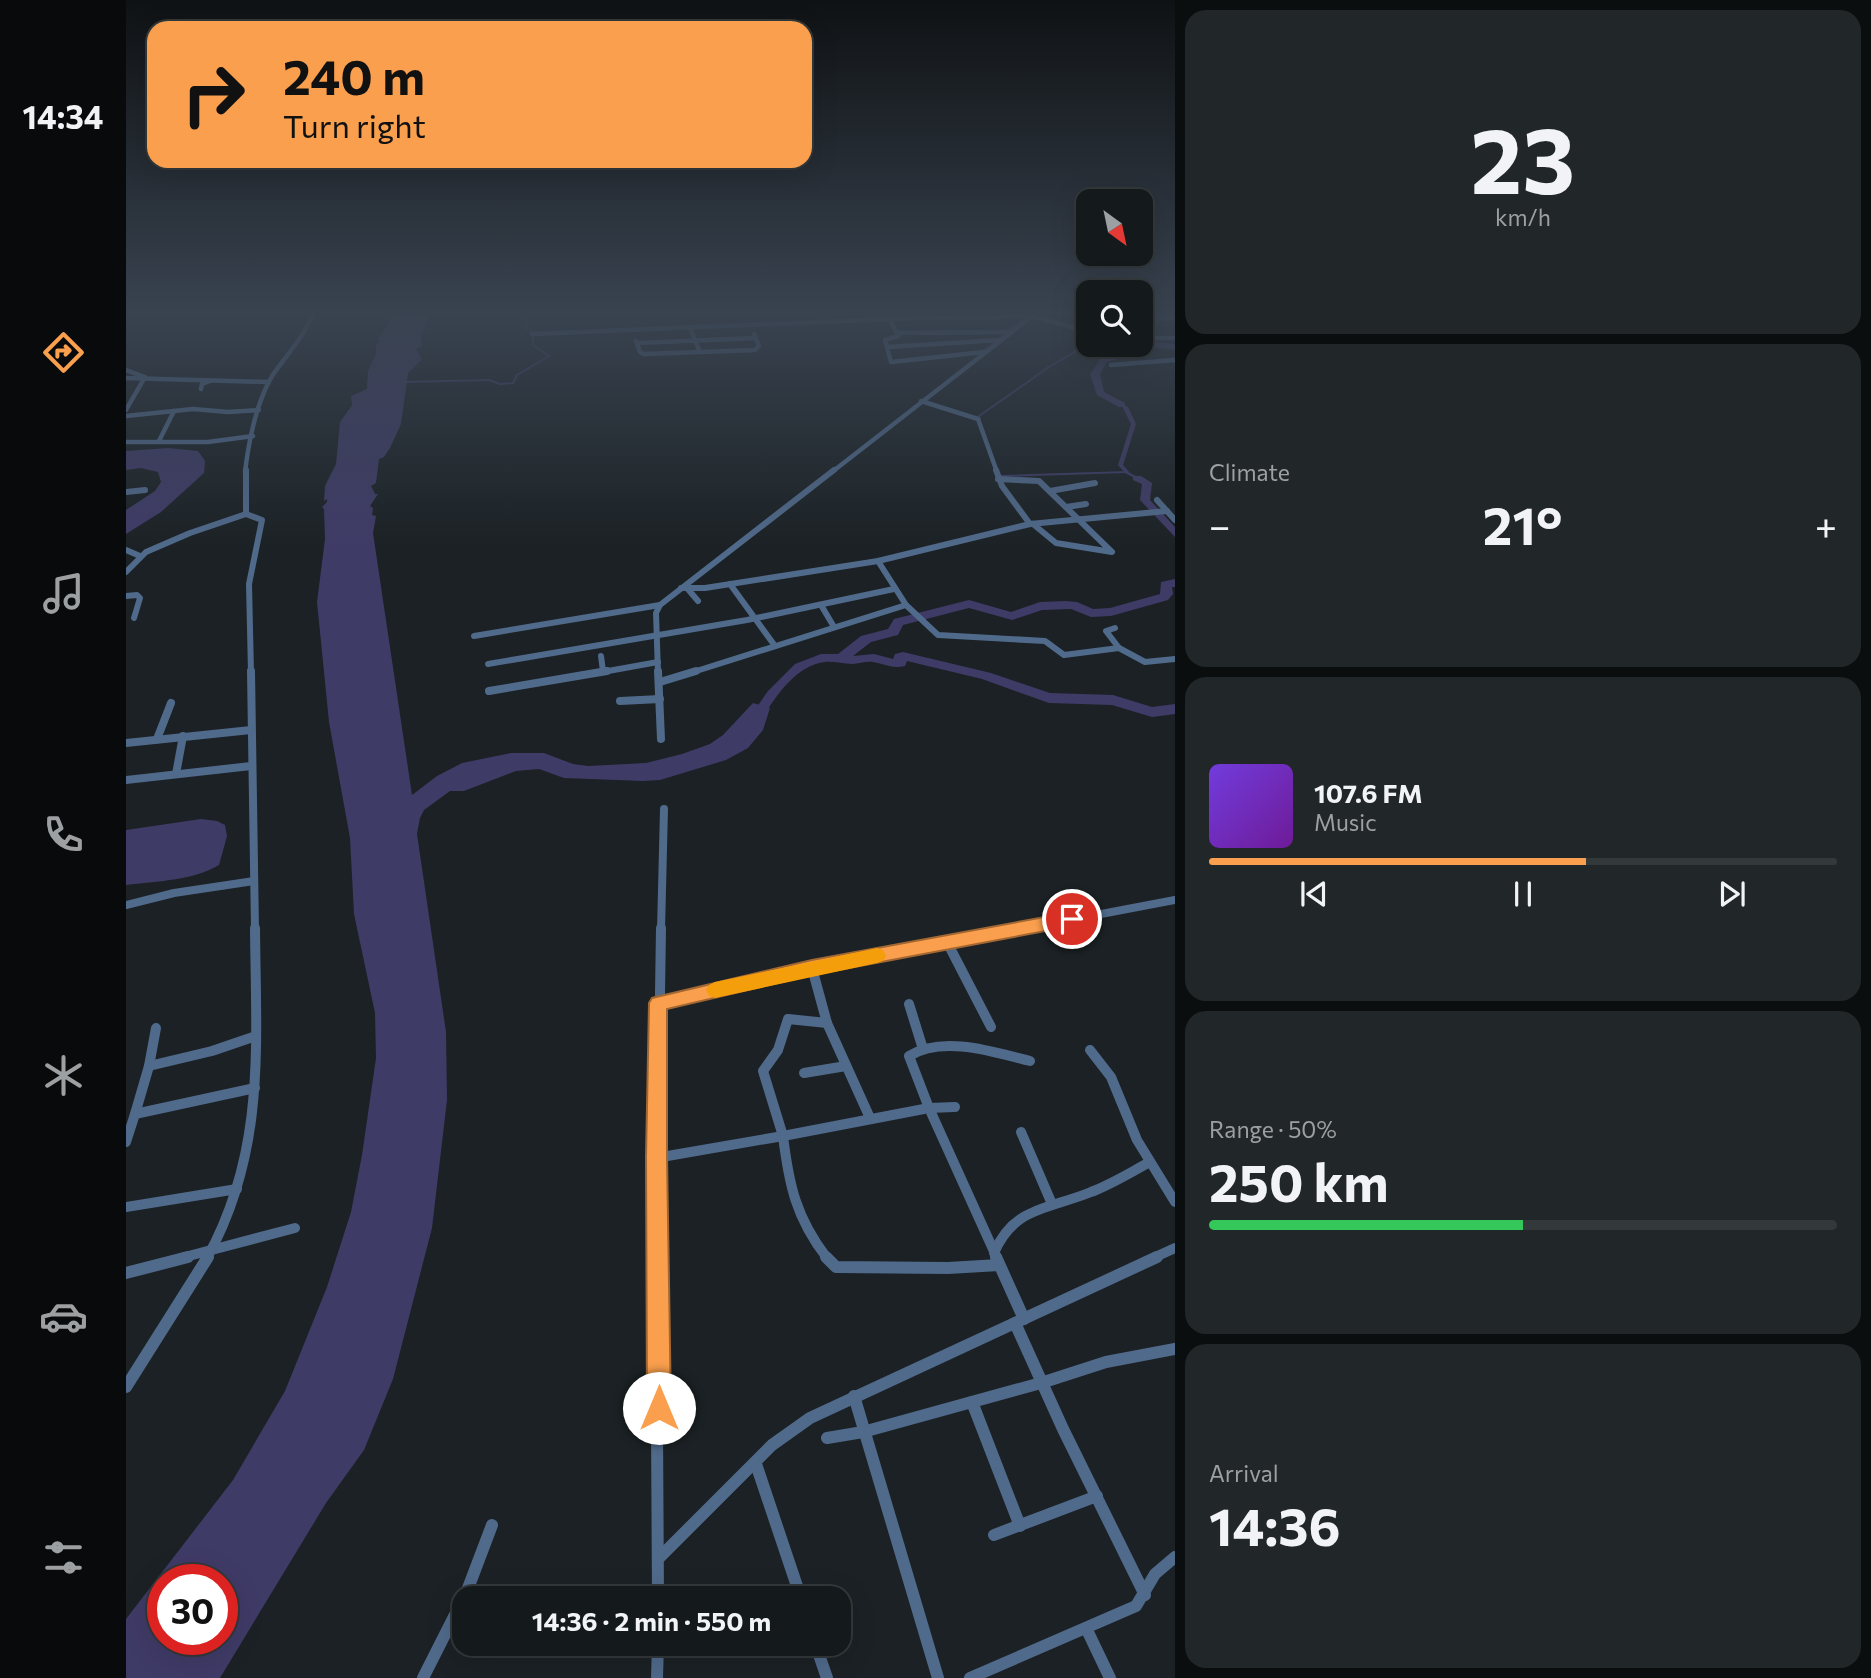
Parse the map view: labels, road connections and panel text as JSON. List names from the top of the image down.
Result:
{
  "north": "bottom right",
  "page": {
    "tabs": "14:34",
    "tile": [
      ["23", "km/h"],
      "Climate",
      ["Range · 50%", "250 km"],
      ["Arrival", "14:36"]
    ],
    "turn": ["240 m", "Turn right"],
    "heat": ["−", "21°", "+"],
    "song": ["107.6 FM", "Music"],
    "limit": "30",
    "trip": "14:36 · 2 min · 550 m"
  }
}
